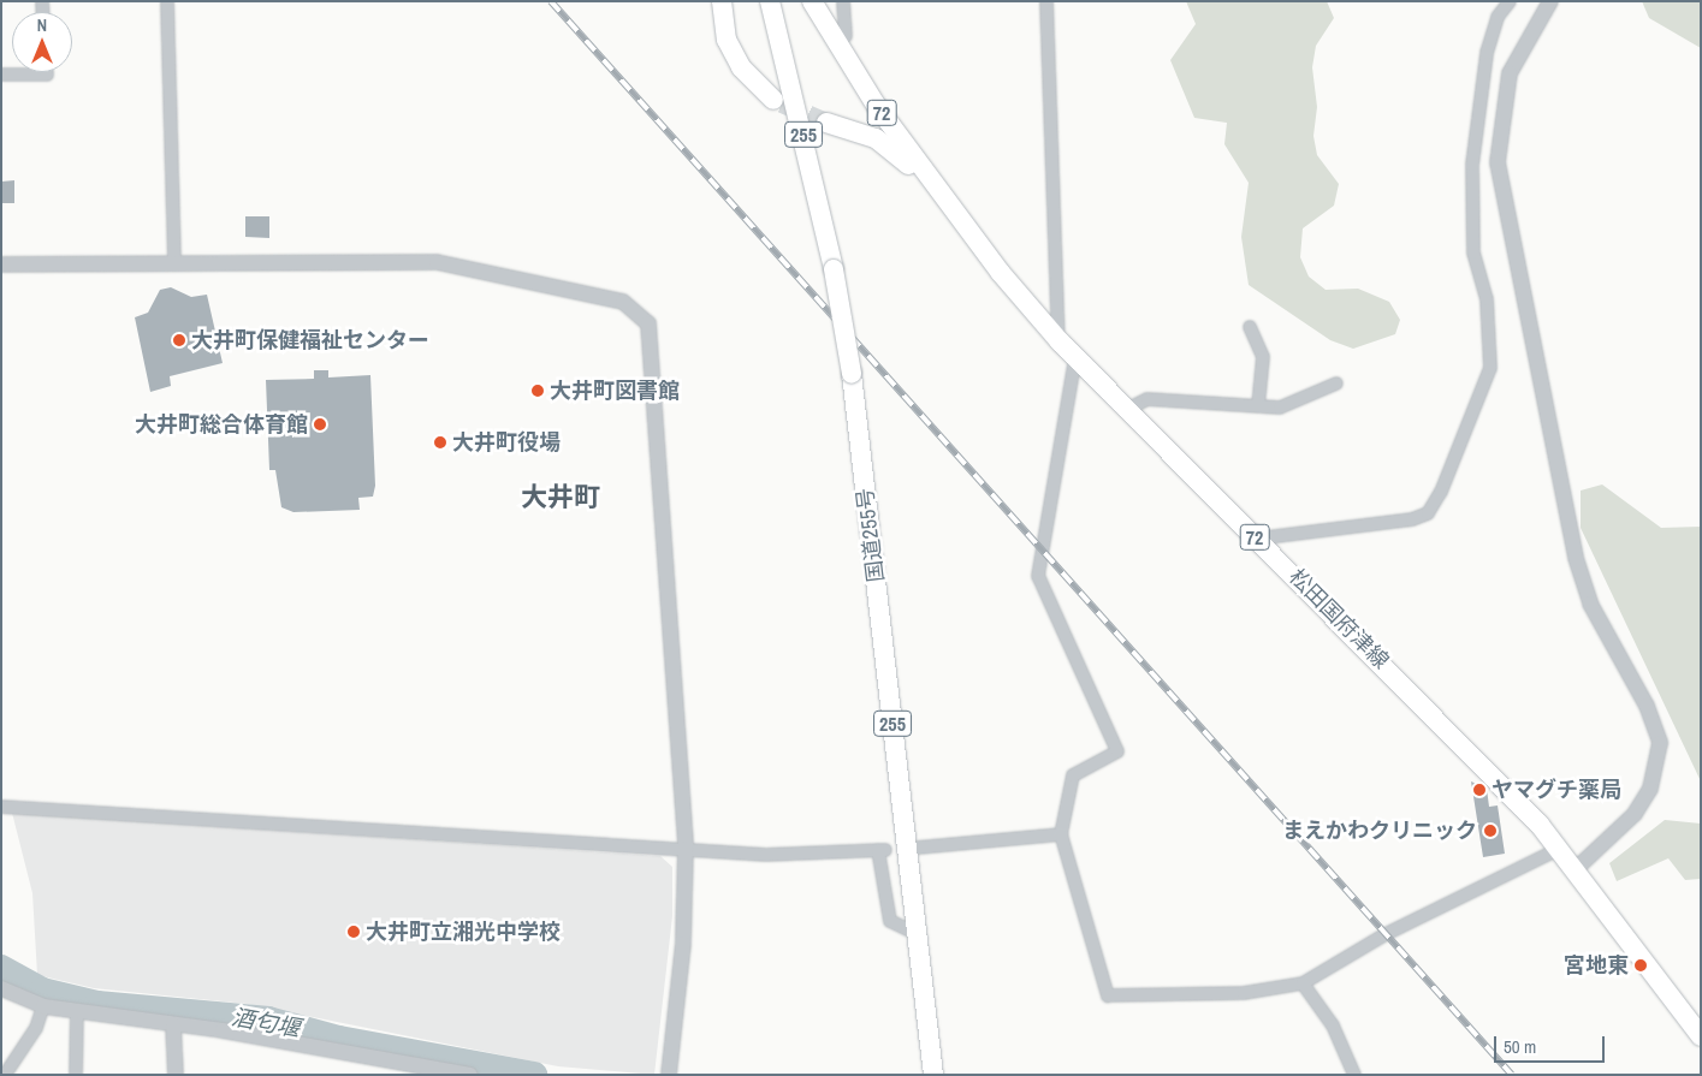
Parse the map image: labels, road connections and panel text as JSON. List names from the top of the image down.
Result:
{
  "streets": {
    "main road": [
      "72",
      "255",
      "国道255号",
      "松田国府津線"
    ]
  },
  "districts": ["大井町"],
  "water": ["酒匂堰"],
  "places": [
    "大井町保健福祉センター",
    "大井町図書館",
    "大井町総合体育館",
    "大井町役場",
    "ヤマグチ薬局",
    "まえかわクリニック",
    "大井町立湘光中学校",
    "宮地東"
  ],
  "scale_bar": "50 m",
  "north": "top"
}
